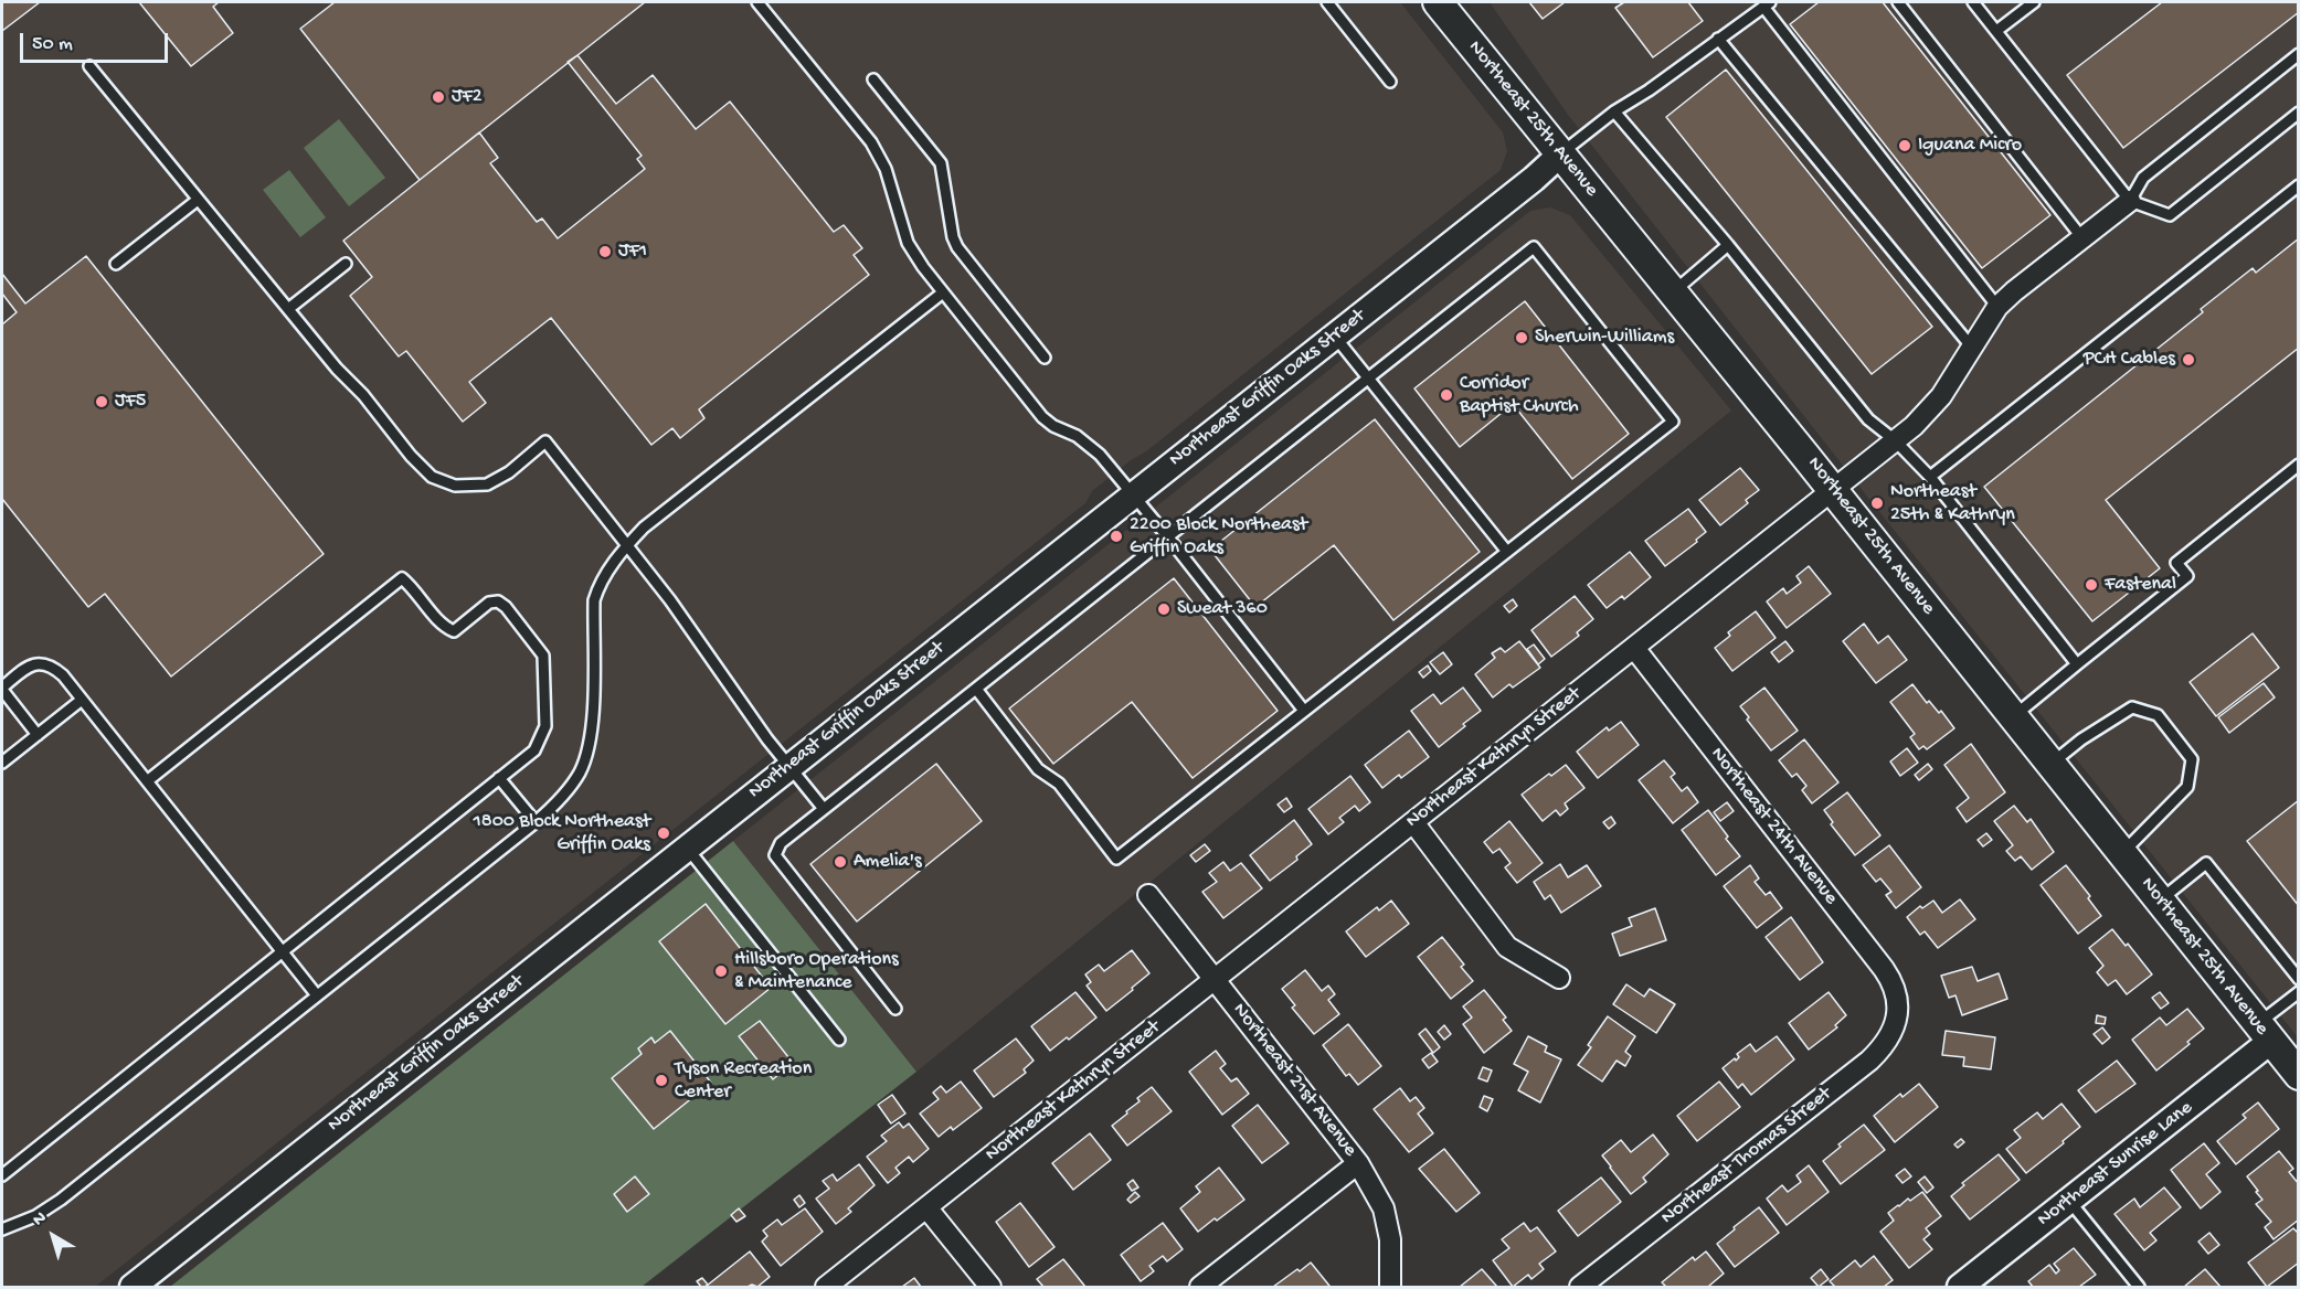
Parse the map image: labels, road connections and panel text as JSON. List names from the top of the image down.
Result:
{
  "streets": {
    "main road": ["Northeast 25th Avenue"],
    "street": [
      "Northeast Griffin Oaks Street",
      "Northeast Kathryn Street",
      "Northeast 24th Avenue",
      "Northeast 21st Avenue",
      "Northeast Thomas Street",
      "Northeast Sunrise Lane"
    ]
  },
  "crossings": [
    ["Northeast 25th Avenue", "Northeast Griffin Oaks Street"],
    ["Northeast 25th Avenue", "Northeast Kathryn Street"],
    ["Northeast 25th Avenue", "Northeast Sunrise Lane"],
    ["Northeast Kathryn Street", "Northeast 24th Avenue"],
    ["Northeast Kathryn Street", "Northeast 21st Avenue"],
    ["Northeast 24th Avenue", "Northeast Thomas Street"]
  ],
  "places": [
    "JF2",
    "Iguana Micro",
    "JF1",
    "Sherwin-Williams",
    "PCH Cables",
    "Corridor Baptist Church",
    "JF5",
    "Northeast 25th & Kathryn",
    "2200 Block Northeast Griffin Oaks",
    "Fastenal",
    "Sweat 360",
    "1800 Block Northeast Griffin Oaks",
    "Amelia's",
    "Hillsboro Operations & Maintenance",
    "Tyson Recreation Center"
  ],
  "scale_bar": "50 m",
  "north": "top left"
}
